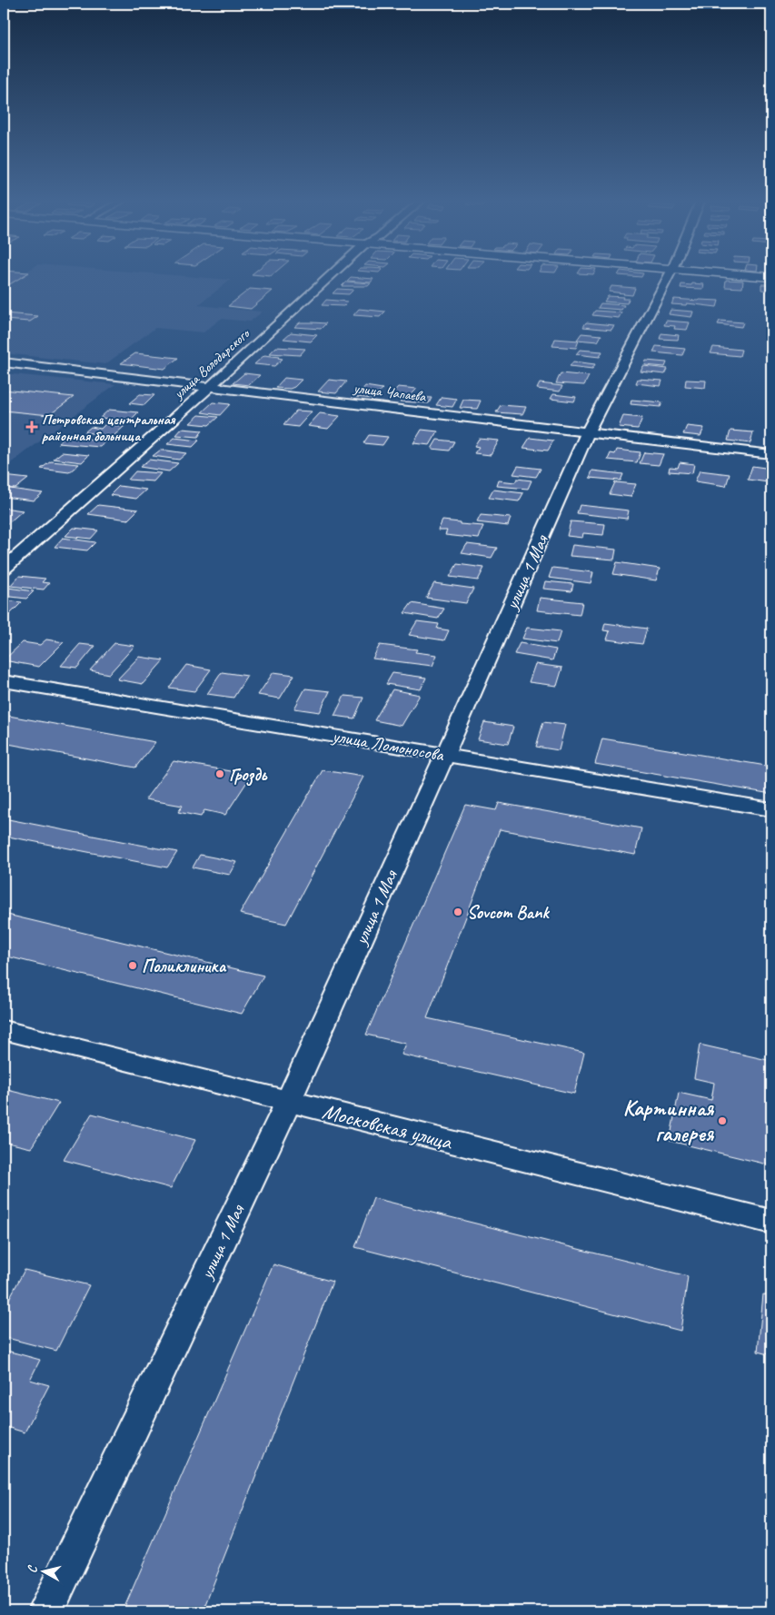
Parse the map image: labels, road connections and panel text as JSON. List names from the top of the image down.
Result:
{
  "streets": {
    "street": [
      "улица Володарского",
      "улица Чапаева",
      "улица 1 Мая",
      "улица Ломоносова",
      "Московская улица"
    ]
  },
  "crossings": [
    ["улица Володарского", "улица Чапаева"],
    ["улица Чапаева", "улица 1 Мая"],
    ["улица 1 Мая", "улица Ломоносова"],
    ["улица 1 Мая", "Московская улица"]
  ],
  "places": {
    "health": ["Петровская центральная районная больница"],
    "other": [
      "Гроздь",
      "Sovcom Bank",
      "Поликлиника",
      "Картинная галерея"
    ]
  },
  "north": "left"
}
